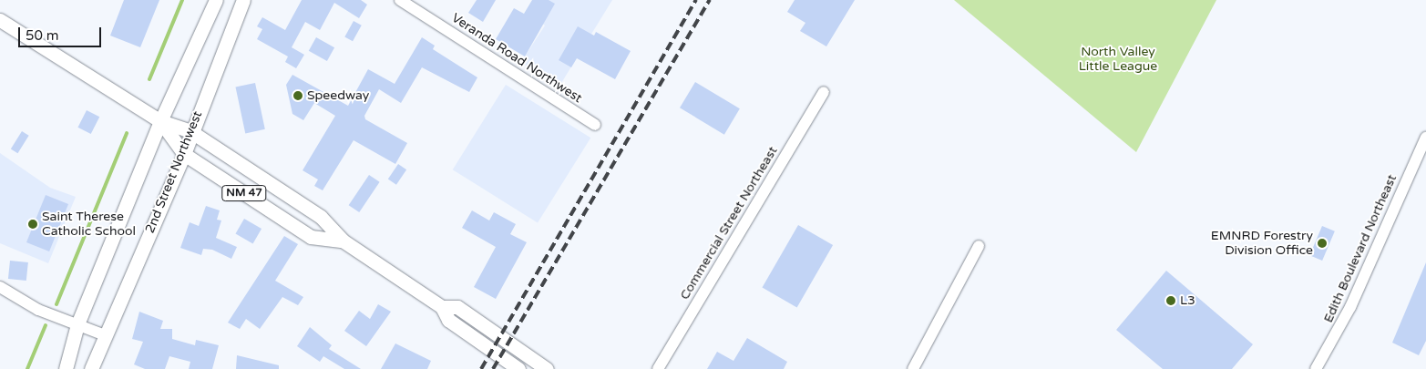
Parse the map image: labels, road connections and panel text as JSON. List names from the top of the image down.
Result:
{
  "streets": {
    "main road": ["2nd Street Northwest", "NM 47"],
    "street": ["Veranda Road Northwest", "Commercial Street Northeast", "Edith Boulevard Northeast"]
  },
  "crossings": [
    ["2nd Street Northwest", "NM 47"]
  ],
  "parks": ["North Valley Little League"],
  "places": [
    "Speedway",
    "Saint Therese Catholic School",
    "EMNRD Forestry Division Office",
    "L3"
  ],
  "scale_bar": "50 m"
}
